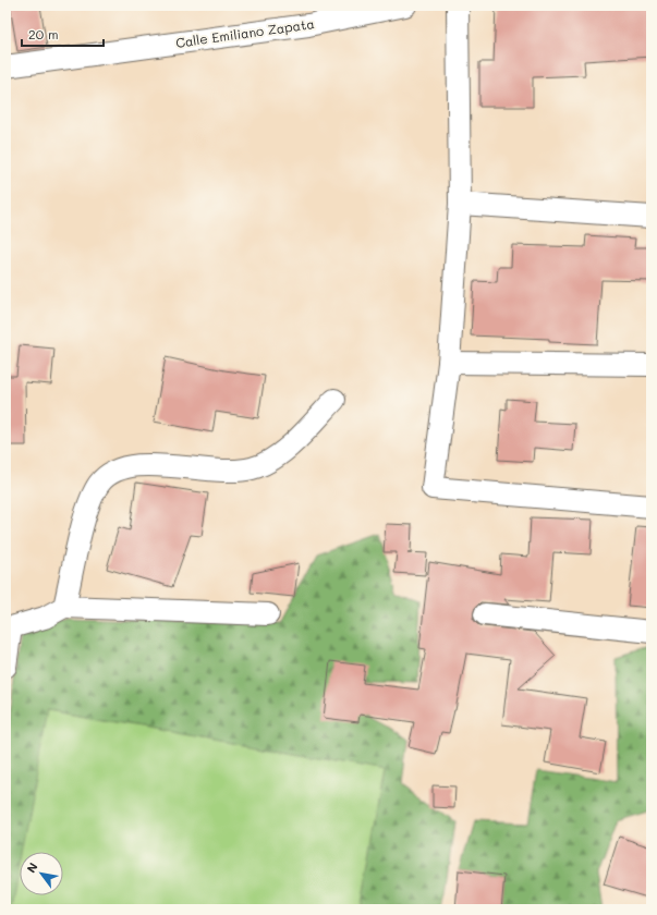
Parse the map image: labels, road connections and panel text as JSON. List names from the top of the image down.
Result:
{
  "streets": {
    "street": ["Calle Emiliano Zapata"]
  },
  "scale_bar": "20 m",
  "north": "top left"
}
